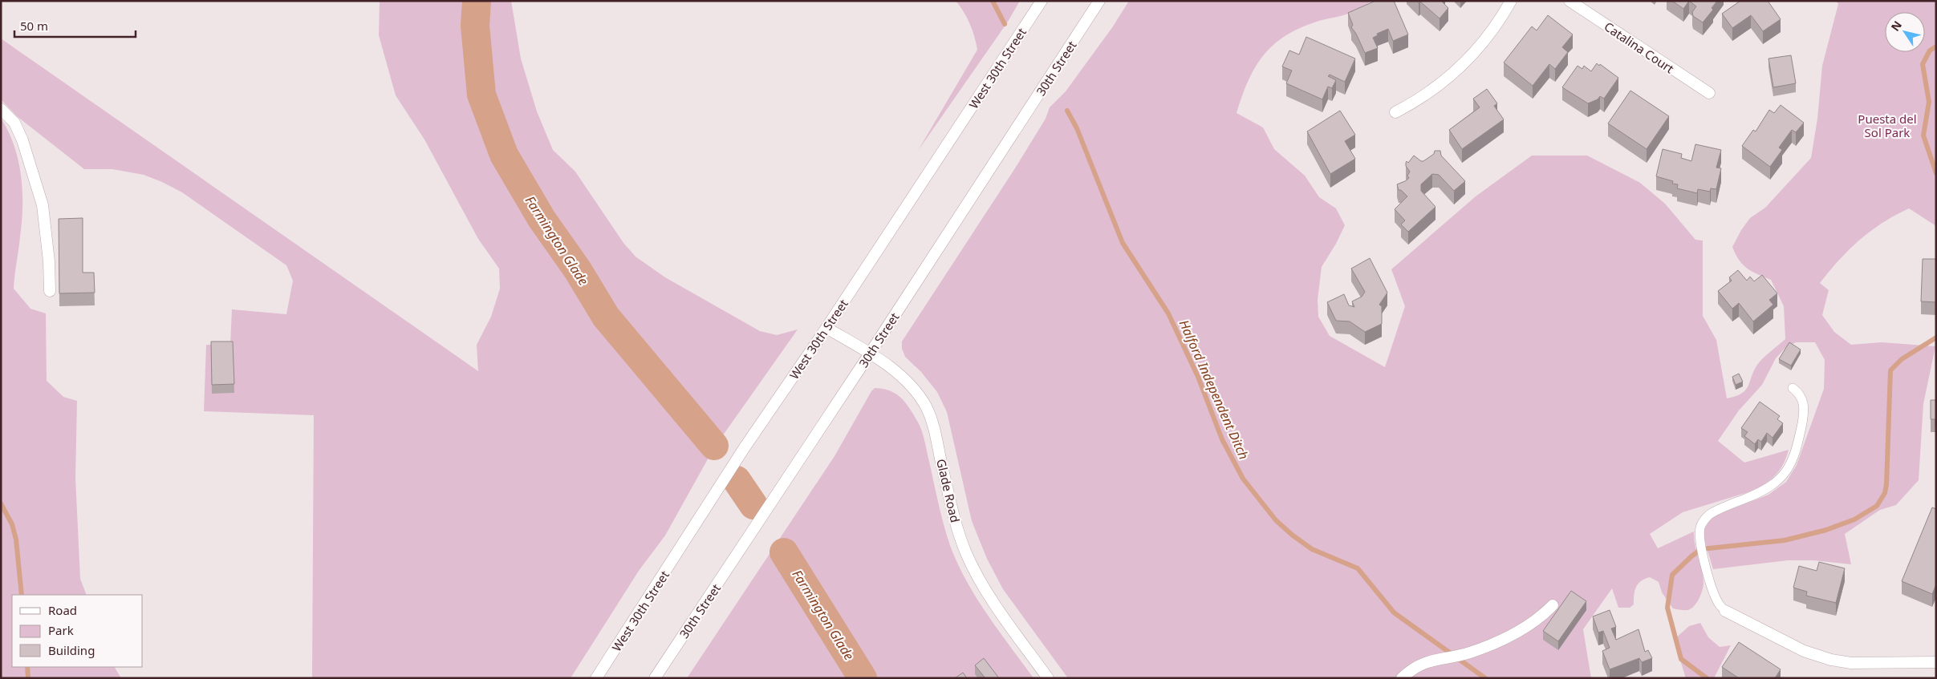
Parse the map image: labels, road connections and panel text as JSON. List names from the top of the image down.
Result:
{
  "streets": {
    "main road": [
      "Catalina Court",
      "West 30th Street",
      "30th Street",
      "Glade Road"
    ]
  },
  "crossings": [
    ["West 30th Street", "Glade Road"],
    ["30th Street", "Glade Road"]
  ],
  "water": ["Farmington Glade", "Halford Independent Ditch"],
  "parks": ["Puesta del Sol Park"],
  "legend": ["Road", "Park", "Building"],
  "scale_bar": "50 m",
  "north": "top left"
}
